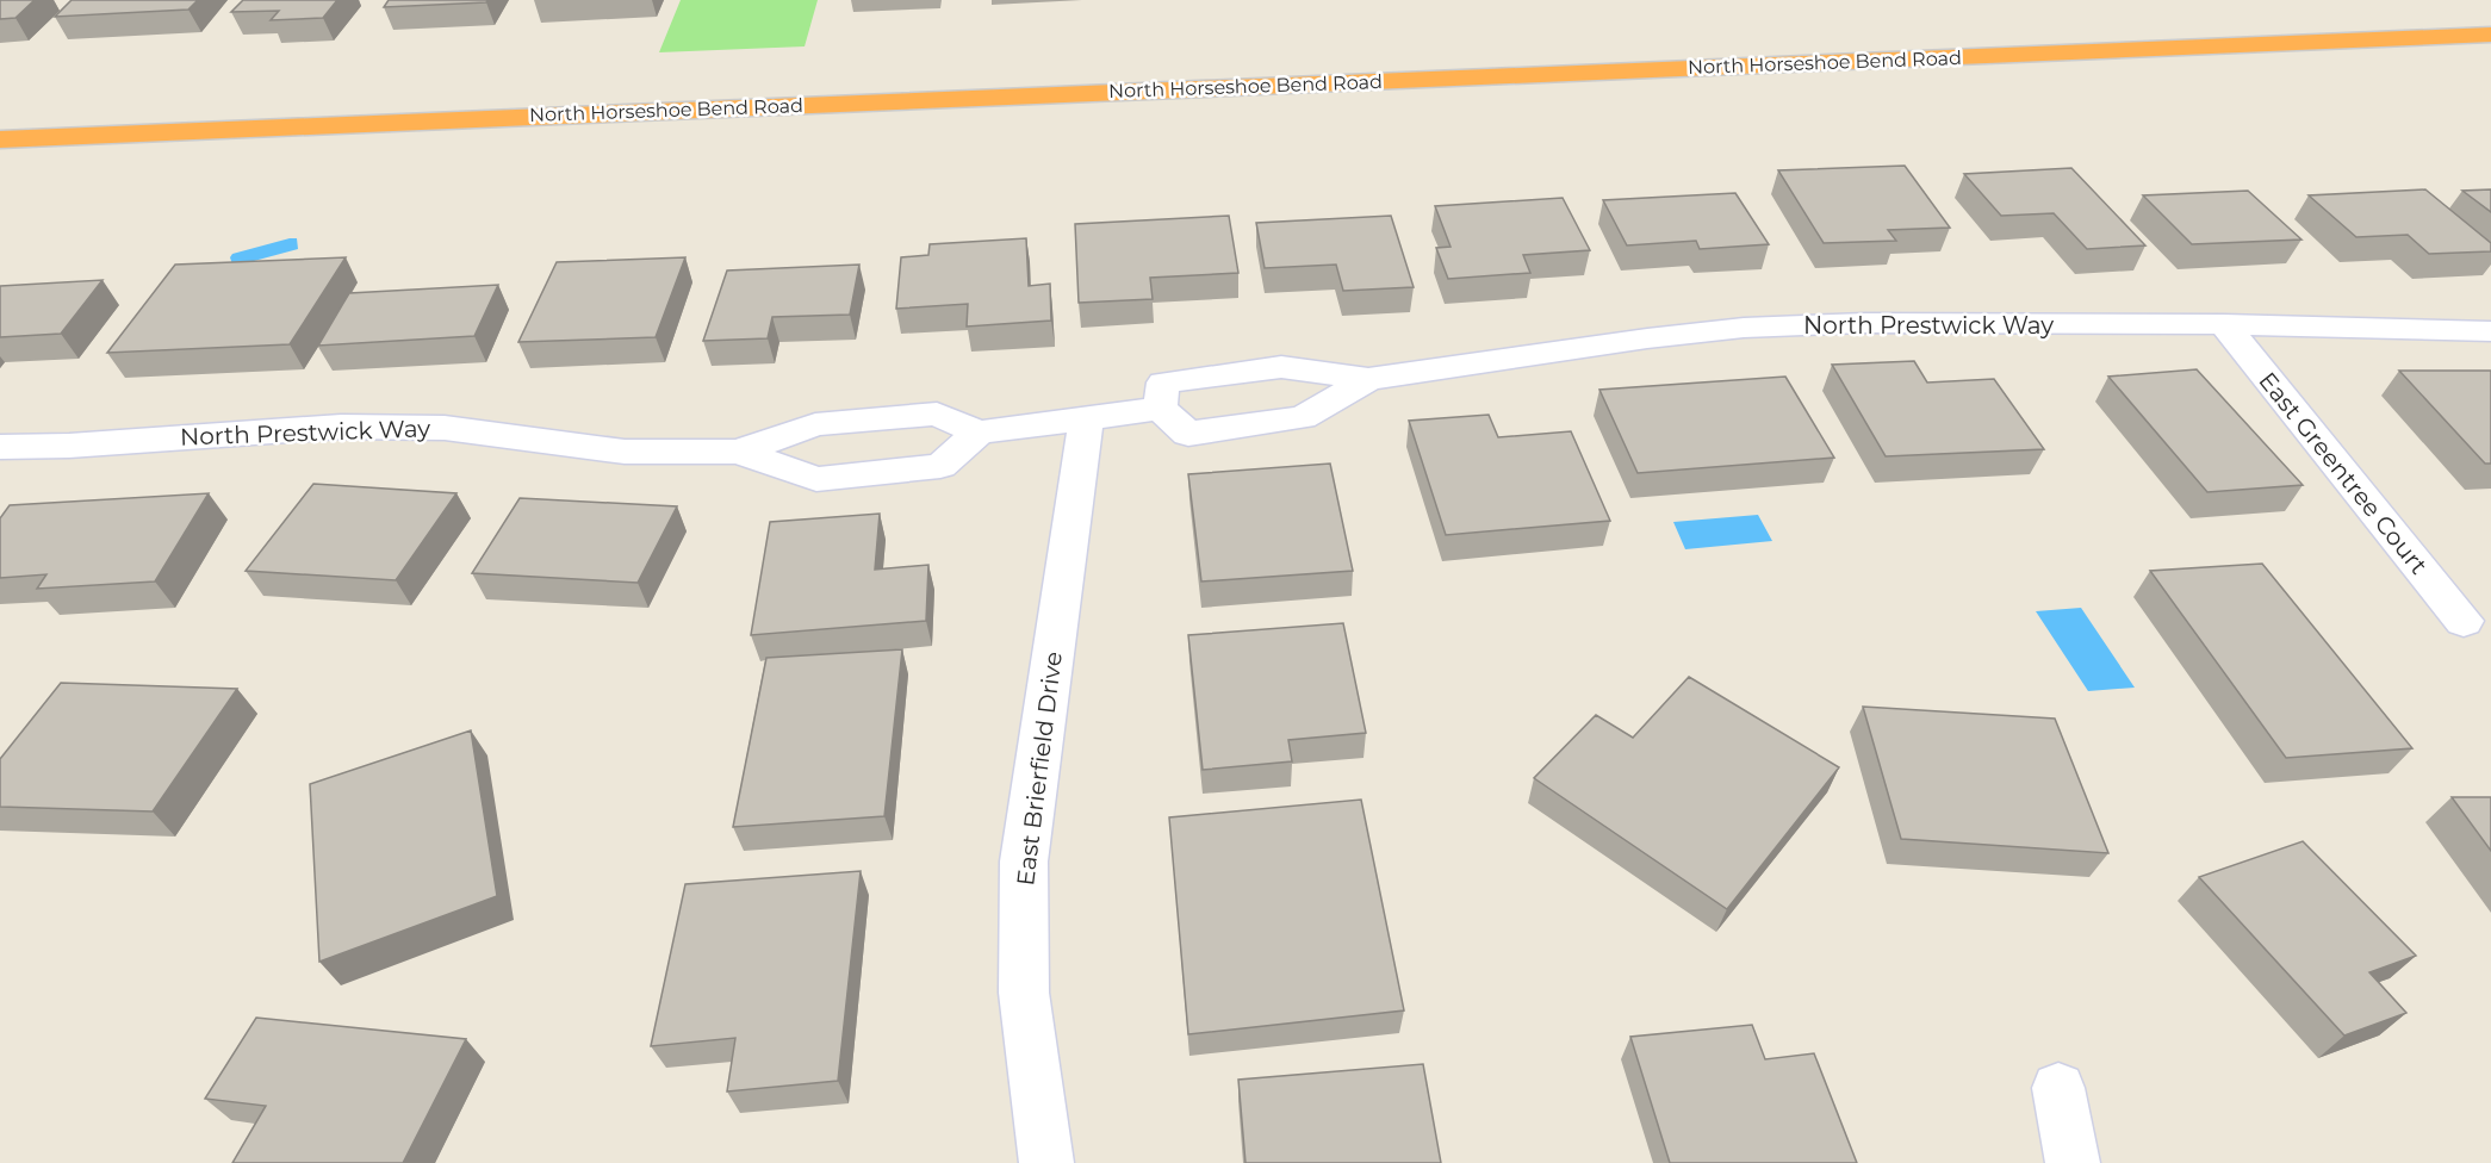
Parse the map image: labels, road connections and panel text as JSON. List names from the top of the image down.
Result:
{
  "streets": {
    "highway": ["North Horseshoe Bend Road"],
    "street": ["North Prestwick Way", "East Greentree Court", "East Brierfield Drive"]
  },
  "crossings": [
    ["North Prestwick Way", "East Greentree Court"]
  ]
}
